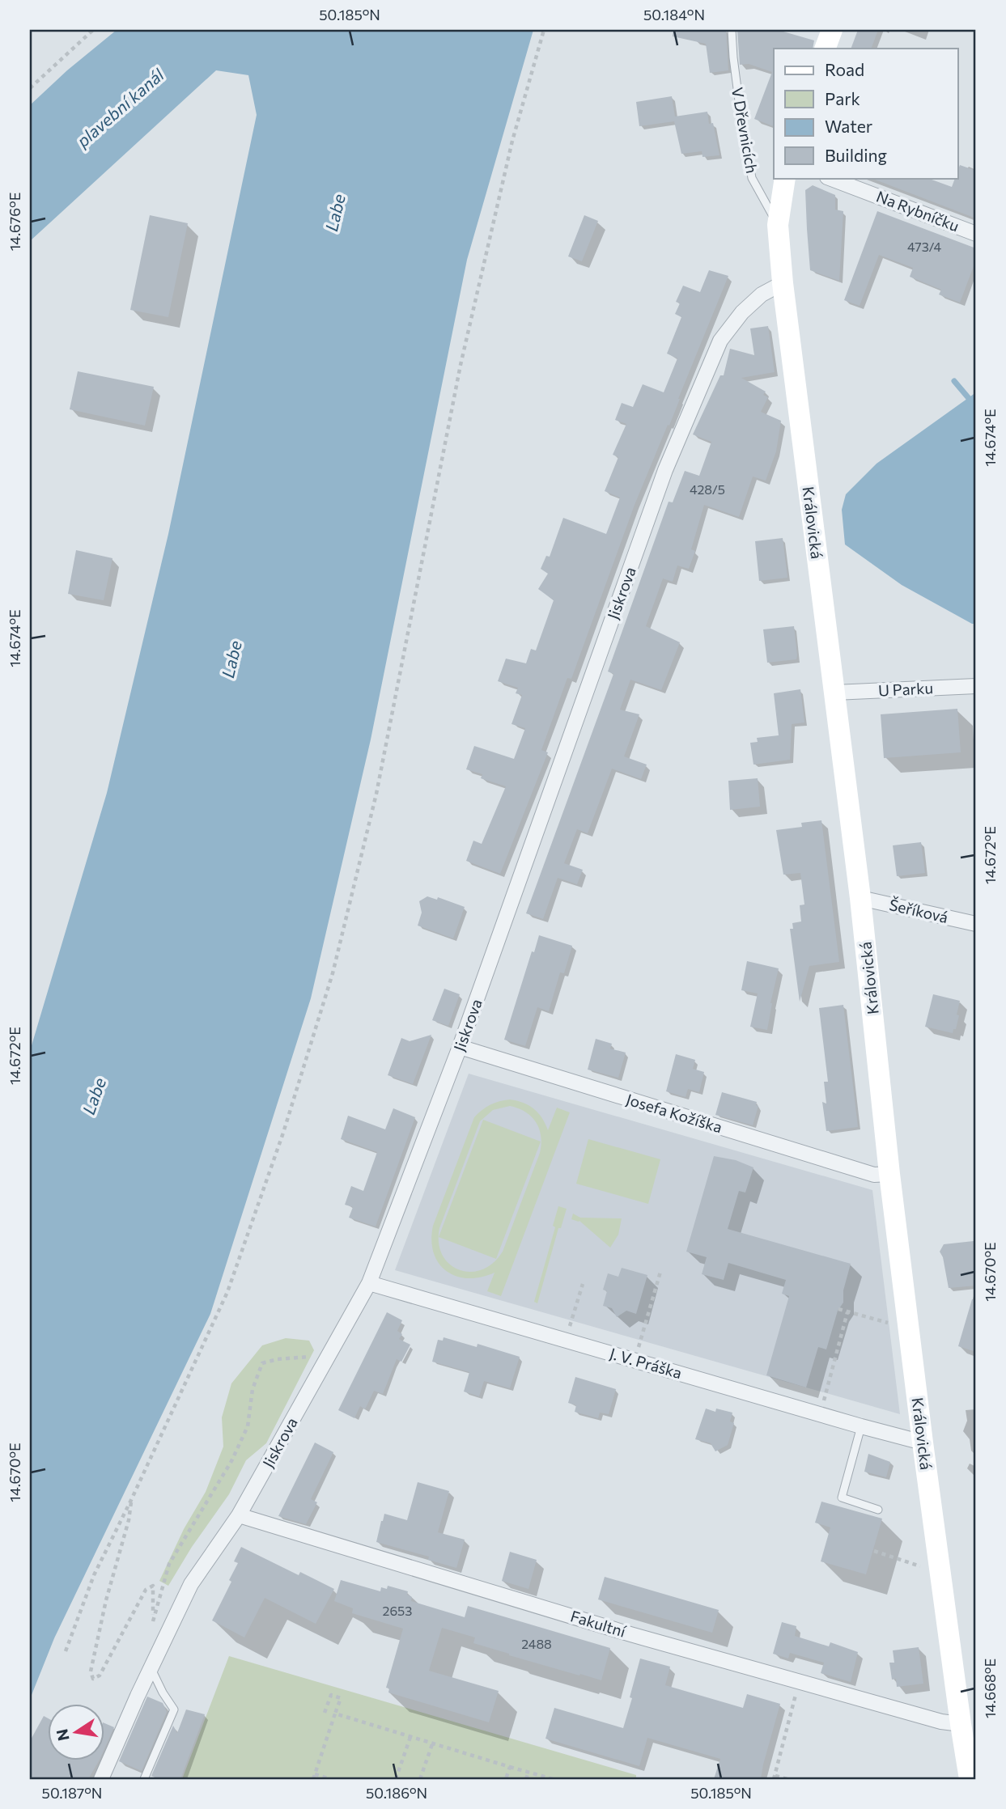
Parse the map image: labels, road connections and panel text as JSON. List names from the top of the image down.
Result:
{
  "streets": {
    "main road": ["Královická"],
    "street": [
      "Na Rybníčku",
      "Jiskrova",
      "U Parku",
      "Šeříková",
      "Josefa Kožíška",
      "J. V. Práška",
      "Fakultní"
    ],
    "lane": ["V Dřevnicích"]
  },
  "crossings": [
    ["V Dřevnicích", "Královická"],
    ["Královická", "Jiskrova"],
    ["Královická", "U Parku"],
    ["Královická", "Šeříková"],
    ["Královická", "Josefa Kožíška"],
    ["Královická", "J. V. Práška"],
    ["Královická", "Fakultní"],
    ["Jiskrova", "Josefa Kožíška"],
    ["Jiskrova", "J. V. Práška"],
    ["Jiskrova", "Fakultní"]
  ],
  "water": ["plavební kanál", "Labe"],
  "house_numbers": [
    "473/4",
    "428/5",
    "2653",
    "2488"
  ],
  "legend": [
    "Road",
    "Park",
    "Water",
    "Building"
  ],
  "north": "left",
  "coordinates": [
    "50.185°N",
    "50.184°N",
    "14.676°E",
    "14.674°E",
    "14.672°E",
    "14.670°E",
    "14.668°E",
    "50.187°N",
    "50.186°N"
  ]
}
